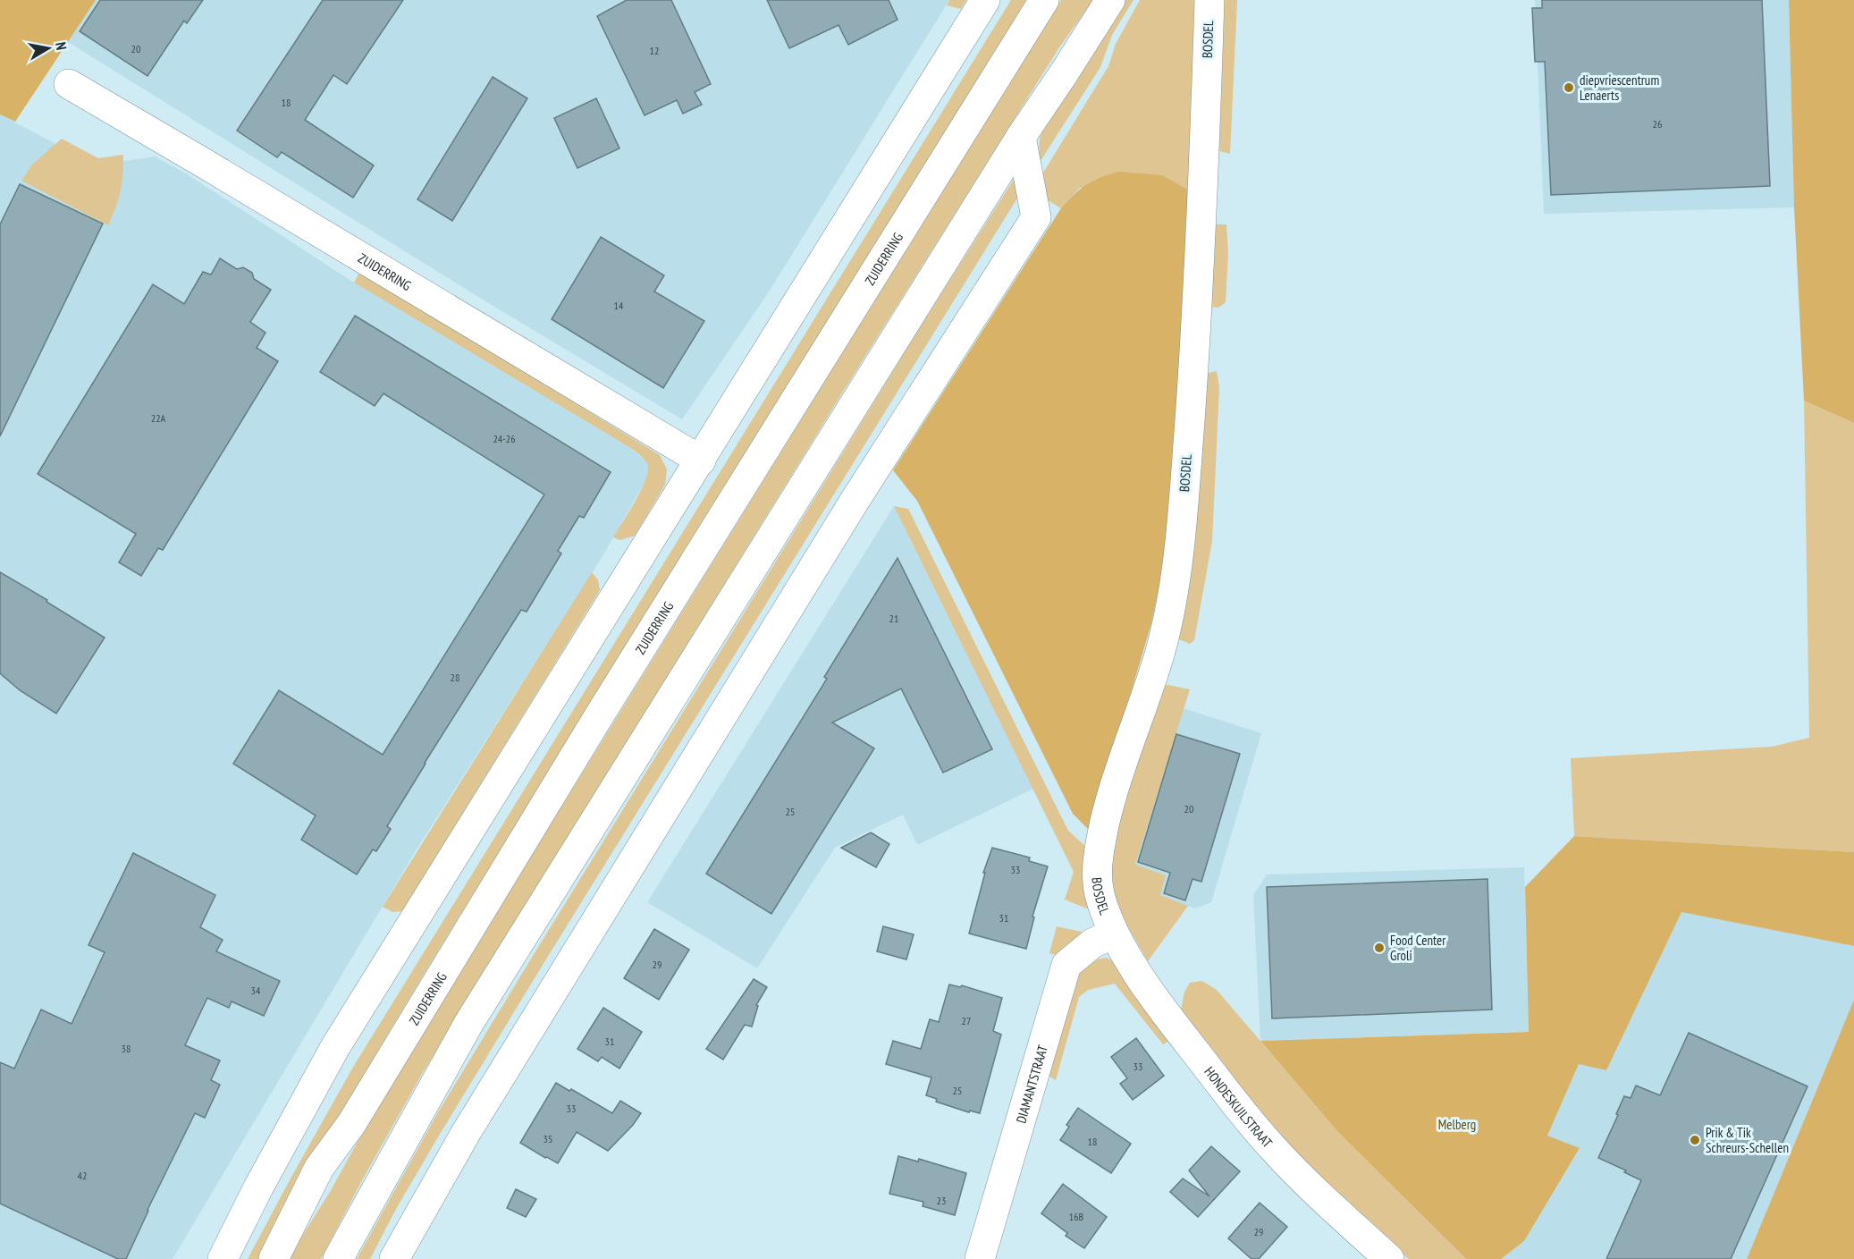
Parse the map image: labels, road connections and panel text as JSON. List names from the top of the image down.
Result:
{
  "streets": {
    "street": [
      "BOSDEL",
      "ZUIDERRING",
      "DIAMANTSTRAAT",
      "HONDESKUILSTRAAT"
    ]
  },
  "crossings": [
    ["BOSDEL", "DIAMANTSTRAAT"],
    ["BOSDEL", "HONDESKUILSTRAAT"],
    ["DIAMANTSTRAAT", "HONDESKUILSTRAAT"]
  ],
  "parks": ["Melberg"],
  "places": ["diepvriescentrum Lenaerts", "Food Center Groli", "Prik & Tik Schreurs-Schellen"],
  "house_numbers": [
    "20",
    "12",
    "18",
    "26",
    "14",
    "22A",
    "24-26",
    "21",
    "28",
    "20",
    "25",
    "33",
    "31",
    "29",
    "34",
    "27",
    "31",
    "38",
    "33",
    "25",
    "33",
    "35",
    "18",
    "42",
    "23",
    "16B",
    "29"
  ],
  "north": "right"
}
